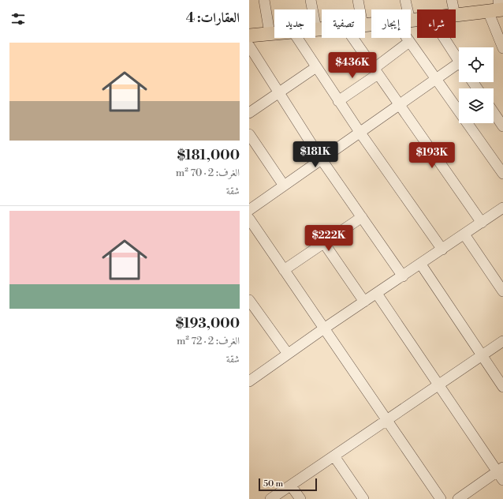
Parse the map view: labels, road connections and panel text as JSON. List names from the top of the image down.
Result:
{
  "scale_bar": "50 m",
  "page": {
    "heading": "العقارات: 4",
    "chip": [
      "شراء",
      "إيجار",
      "تصفية",
      "جديد"
    ],
    "list": [
      {
        "name": "$181,000",
        "note": "الغرف: 2 · 70 m² · شقة"
      },
      {
        "name": "$193,000",
        "note": "الغرف: 2 · 72 m² · شقة"
      }
    ],
    "price": [
      "$436K",
      "$181K",
      "$193K",
      "$222K"
    ],
    "scale": "50 m"
  }
}
